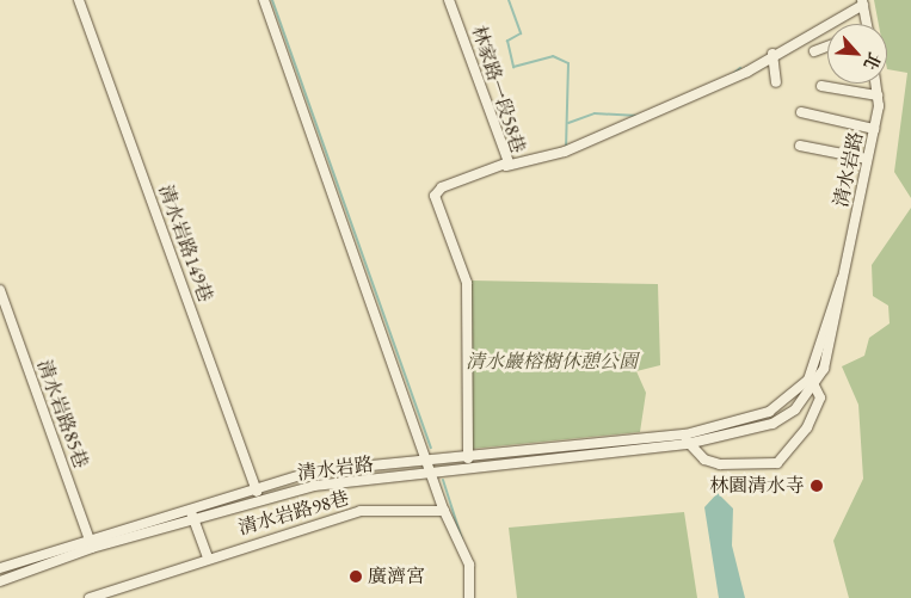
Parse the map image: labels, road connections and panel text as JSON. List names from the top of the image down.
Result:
{
  "streets": {
    "street": [
      "林家路一段58巷",
      "清水岩路",
      "清水岩路149巷",
      "清水岩路85巷",
      "清水岩路98巷"
    ]
  },
  "crossings": [
    ["林家路一段58巷", "清水岩路"],
    ["清水岩路", "清水岩路149巷"],
    ["清水岩路", "清水岩路85巷"]
  ],
  "parks": ["清水巖榕樹休憩公園"],
  "places": ["林園清水寺", "廣濟宮"],
  "north": "bottom right"
}
